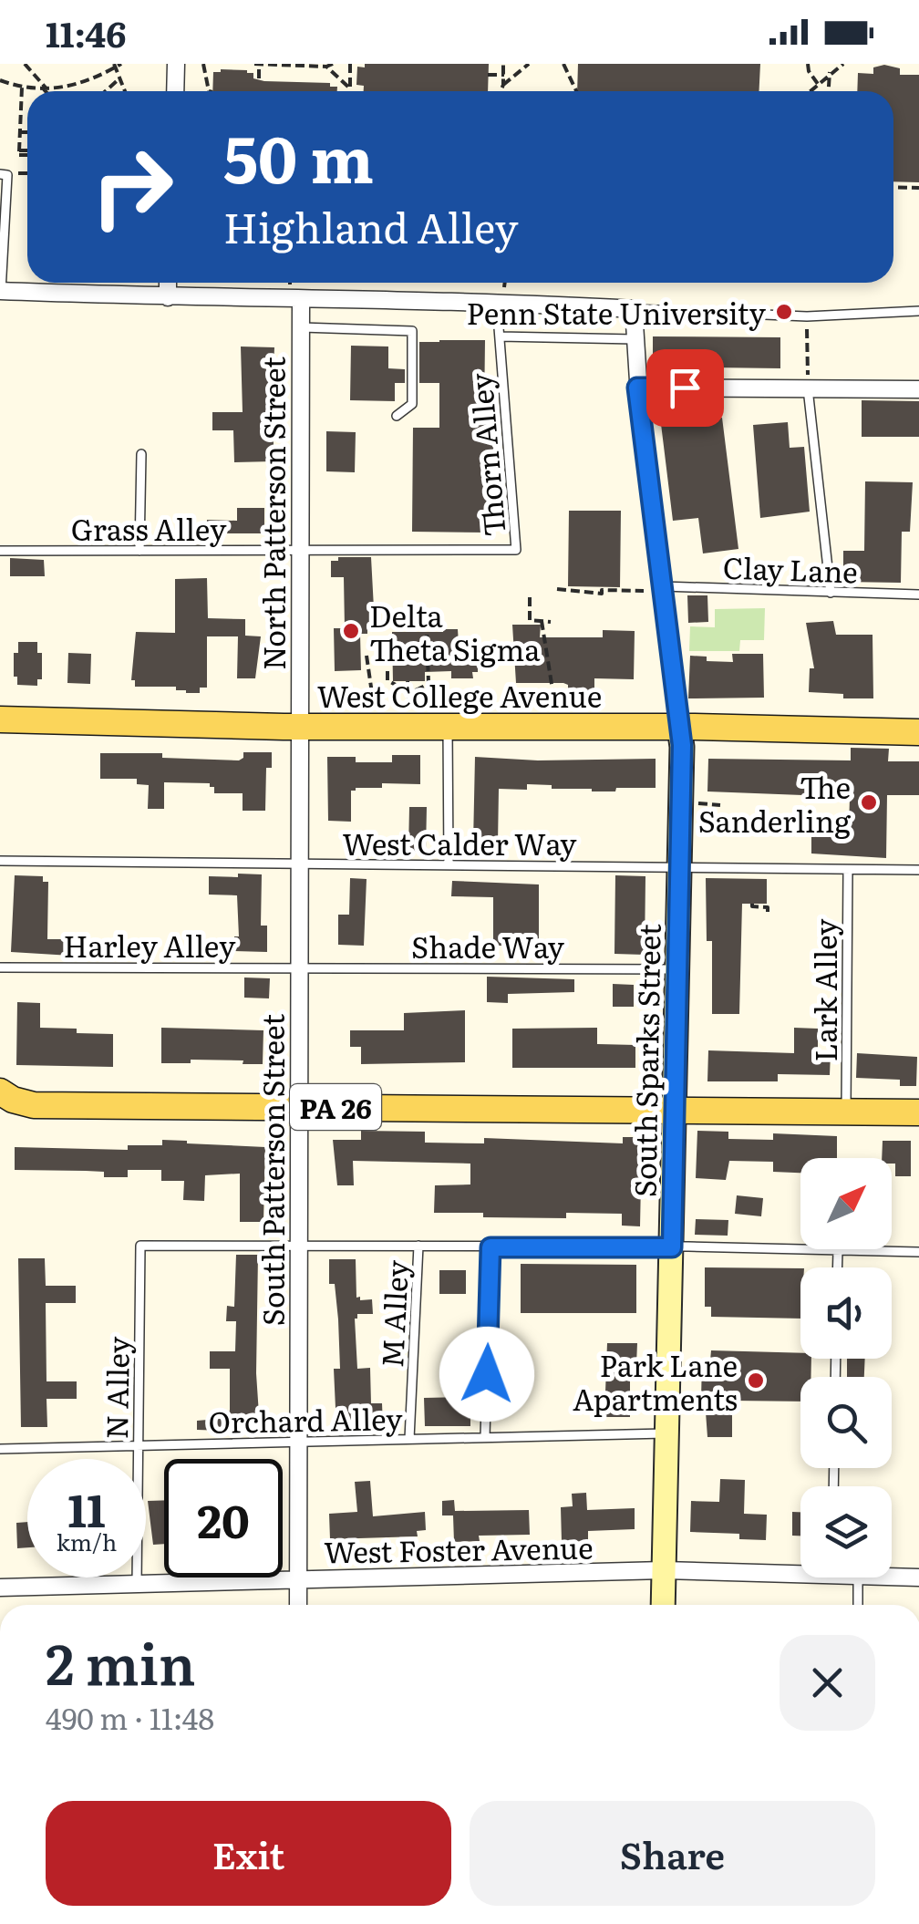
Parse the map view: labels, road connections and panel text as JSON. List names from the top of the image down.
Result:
{
  "streets": {
    "main road": ["West College Avenue", "PA 26"],
    "street": [
      "North Patterson Street",
      "South Sparks Street",
      "South Patterson Street",
      "West Foster Avenue"
    ],
    "lane": [
      "Thorn Alley",
      "Grass Alley",
      "Clay Lane",
      "West Calder Way",
      "Harley Alley",
      "Shade Way",
      "Lark Alley",
      "M Alley",
      "N Alley",
      "Orchard Alley"
    ]
  },
  "crossings": [
    ["Thorn Alley", "Grass Alley"],
    ["North Patterson Street", "Grass Alley"],
    ["North Patterson Street", "West College Avenue"],
    ["North Patterson Street", "South Patterson Street"],
    ["West College Avenue", "South Sparks Street"],
    ["West College Avenue", "South Patterson Street"],
    ["West Calder Way", "Lark Alley"],
    ["West Calder Way", "South Sparks Street"],
    ["West Calder Way", "South Patterson Street"],
    ["Harley Alley", "Shade Way"],
    ["Harley Alley", "South Patterson Street"],
    ["Shade Way", "South Sparks Street"],
    ["Shade Way", "South Patterson Street"],
    ["Lark Alley", "PA 26"],
    ["South Sparks Street", "PA 26"],
    ["South Sparks Street", "Orchard Alley"],
    ["South Sparks Street", "West Foster Avenue"],
    ["PA 26", "South Patterson Street"],
    ["South Patterson Street", "N Alley"],
    ["South Patterson Street", "Orchard Alley"],
    ["South Patterson Street", "West Foster Avenue"],
    ["M Alley", "Orchard Alley"],
    ["N Alley", "Orchard Alley"],
    ["N Alley", "West Foster Avenue"]
  ],
  "places": [
    "Penn State University",
    "Delta Theta Sigma",
    "The Sanderling",
    "Park Lane Apartments"
  ],
  "north": "top right",
  "page": {
    "status": "11:46",
    "turn": ["50 m", "Highland Alley"],
    "speed": "11 km/h",
    "limit": "20",
    "heading": ["2 min", "490 m · 11:48"],
    "buttons": ["Exit", "Share"]
  }
}
